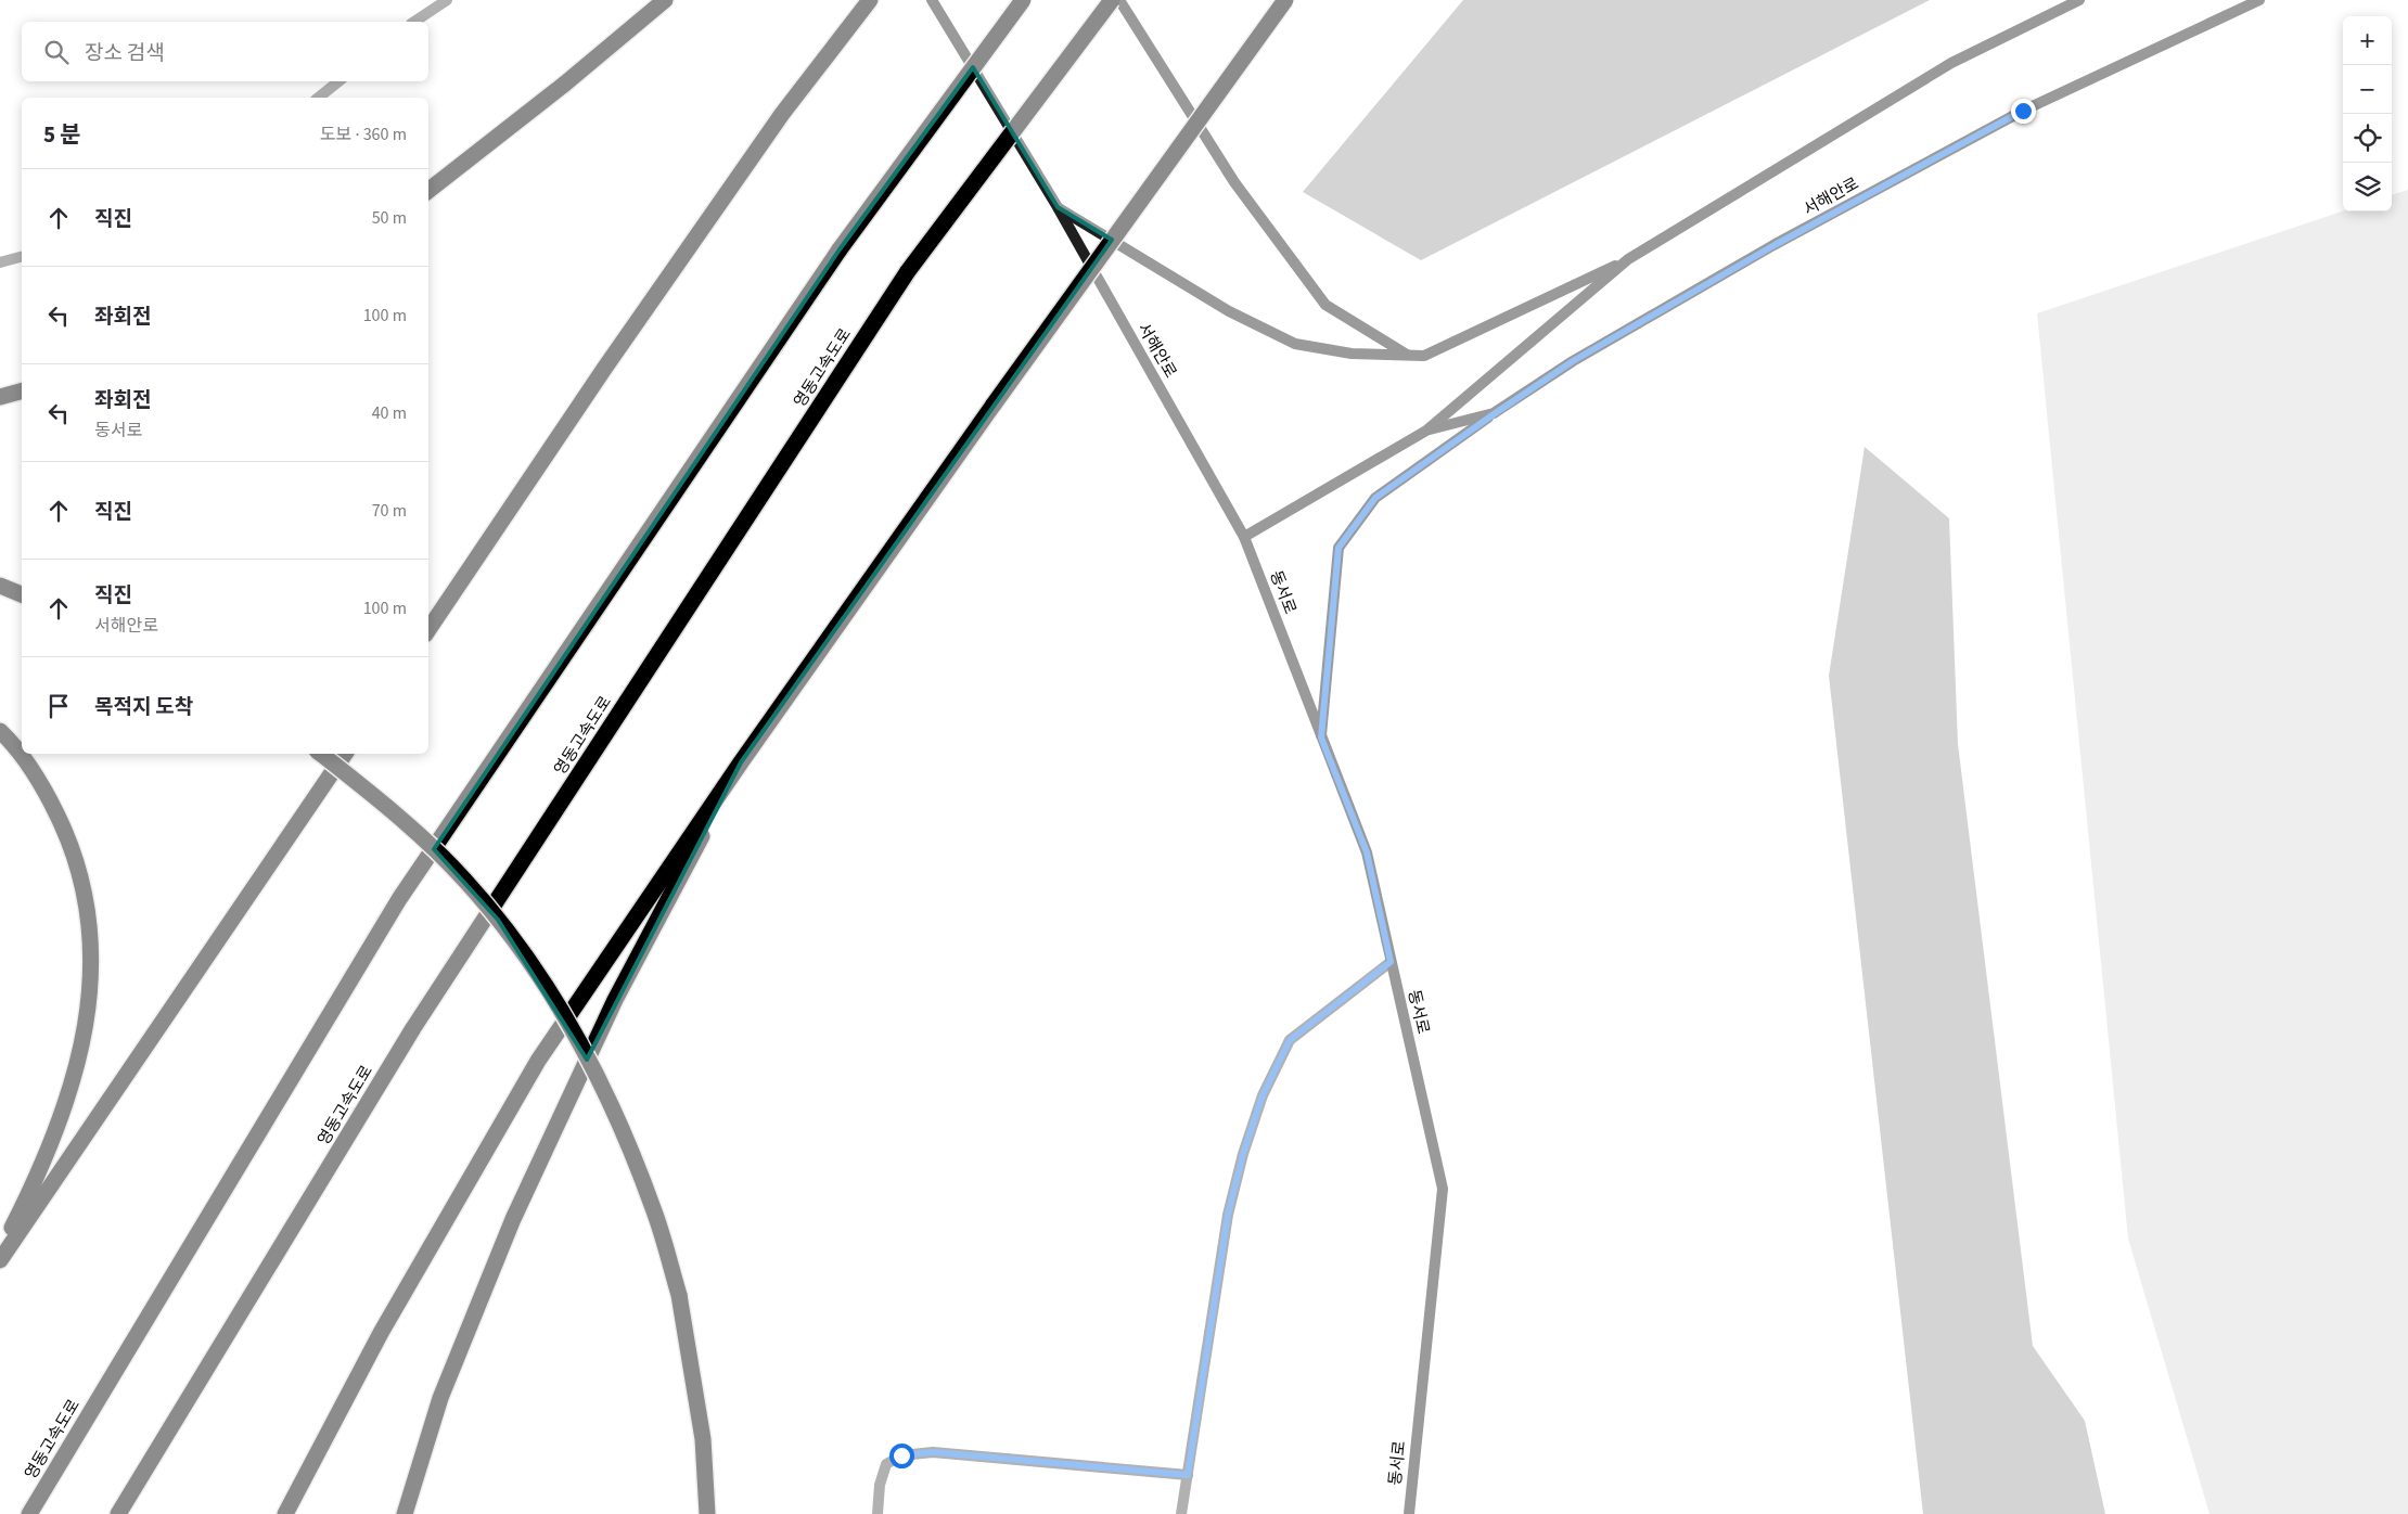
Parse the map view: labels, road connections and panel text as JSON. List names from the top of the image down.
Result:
{
  "streets": {
    "highway": ["영동고속도로"],
    "main road": ["서해안로", "동서로"]
  },
  "crossings": [
    ["서해안로", "동서로"]
  ],
  "page": {
    "map_buttons": ["+", "−"],
    "search": "장소 검색",
    "heading": ["5 분", "도보 · 360 m"],
    "list": [
      ["직진", "50 m"],
      ["좌회전", "100 m"],
      ["좌회전", "동서로", "40 m"],
      ["직진", "70 m"],
      ["직진", "서해안로", "100 m"],
      "목적지 도착"
    ]
  }
}
